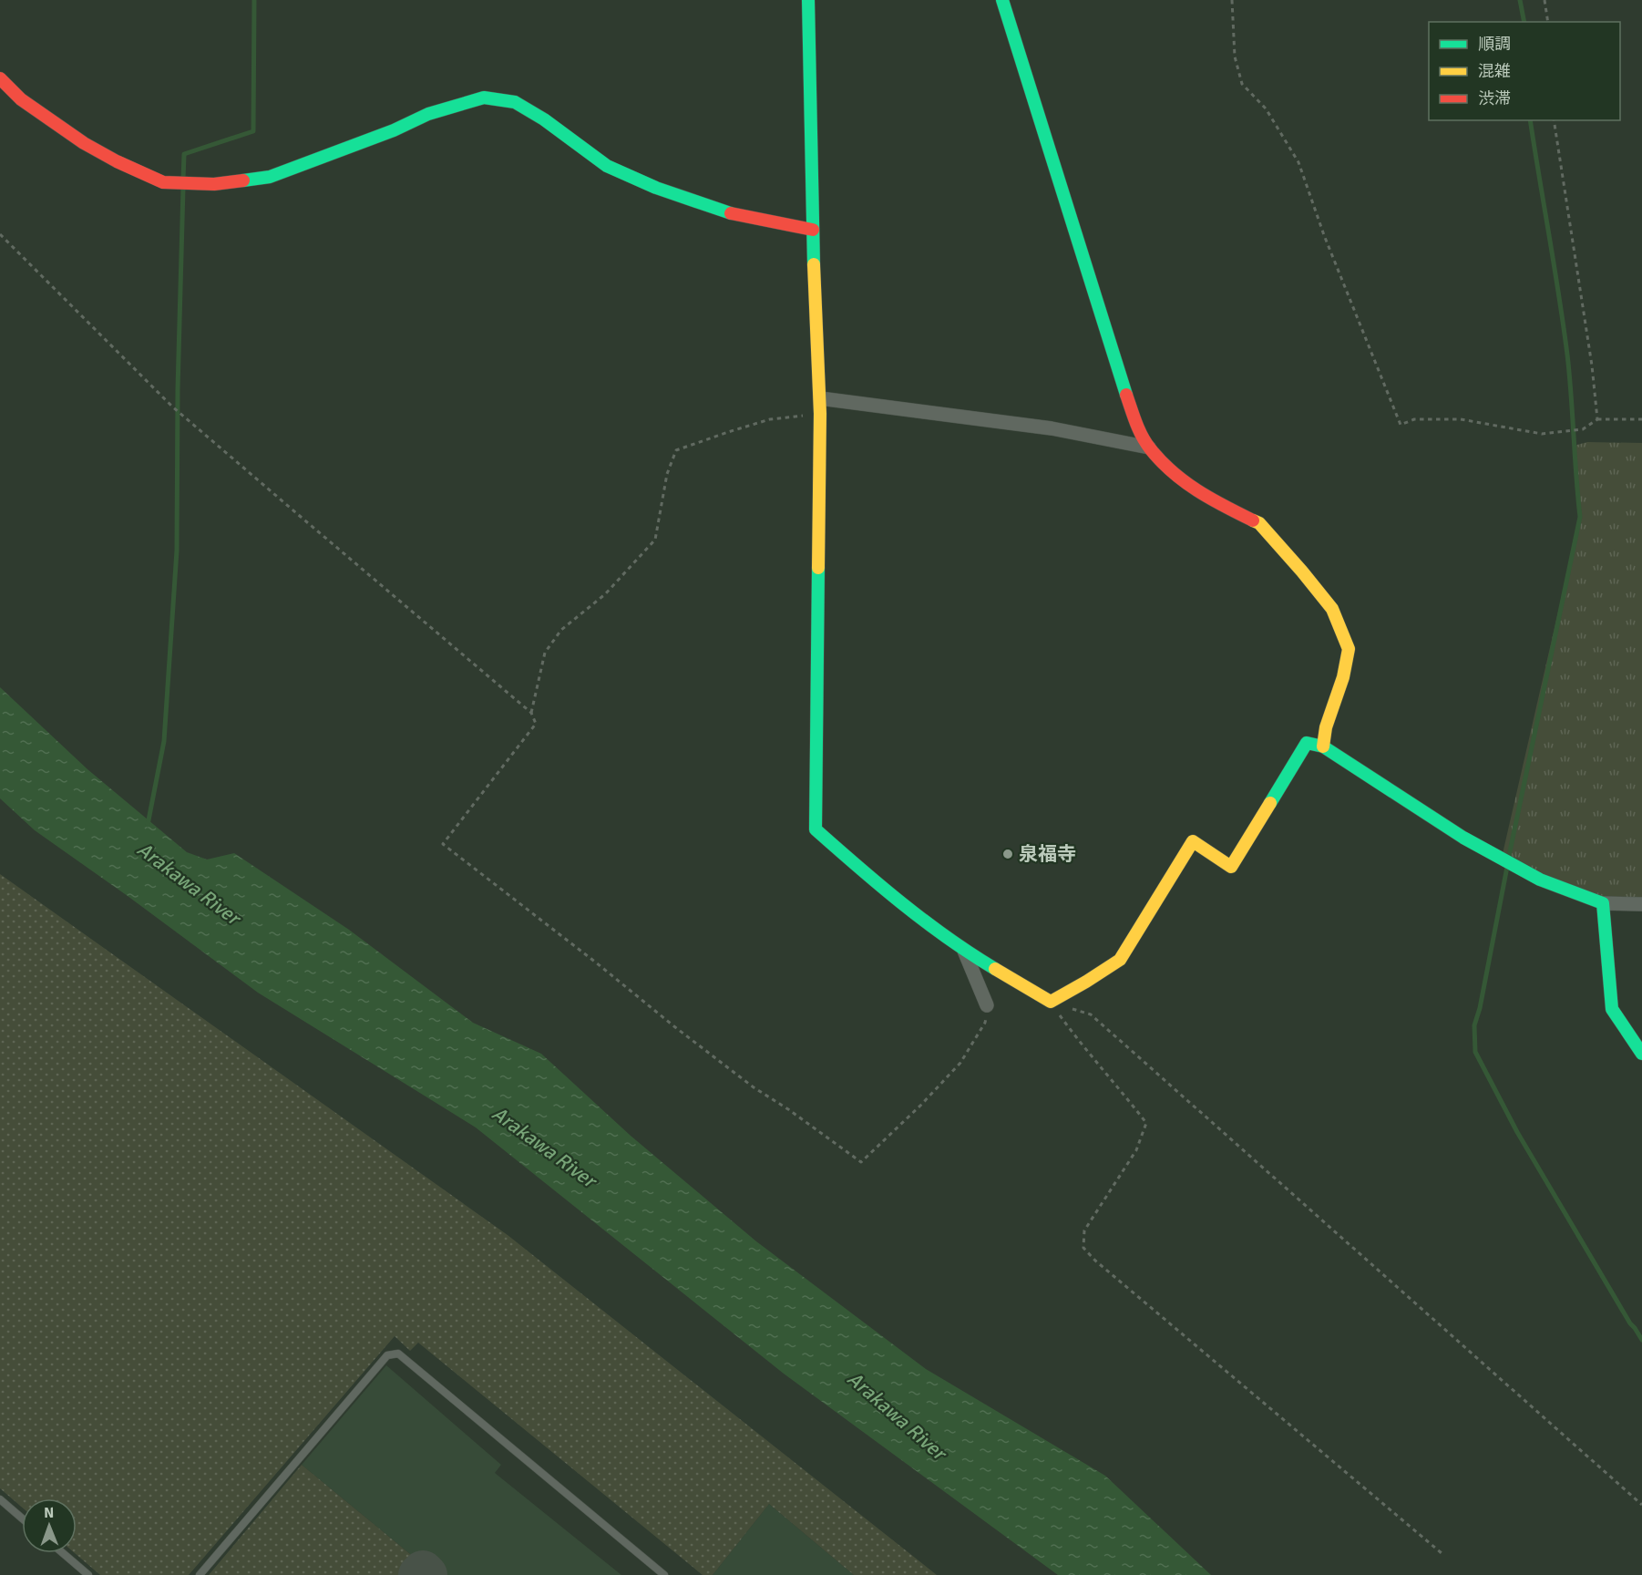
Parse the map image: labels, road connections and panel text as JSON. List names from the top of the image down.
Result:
{
  "water": ["Arakawa River"],
  "places": ["泉福寺"],
  "legend": ["順調", "混雑", "渋滞"],
  "north": "top"
}
